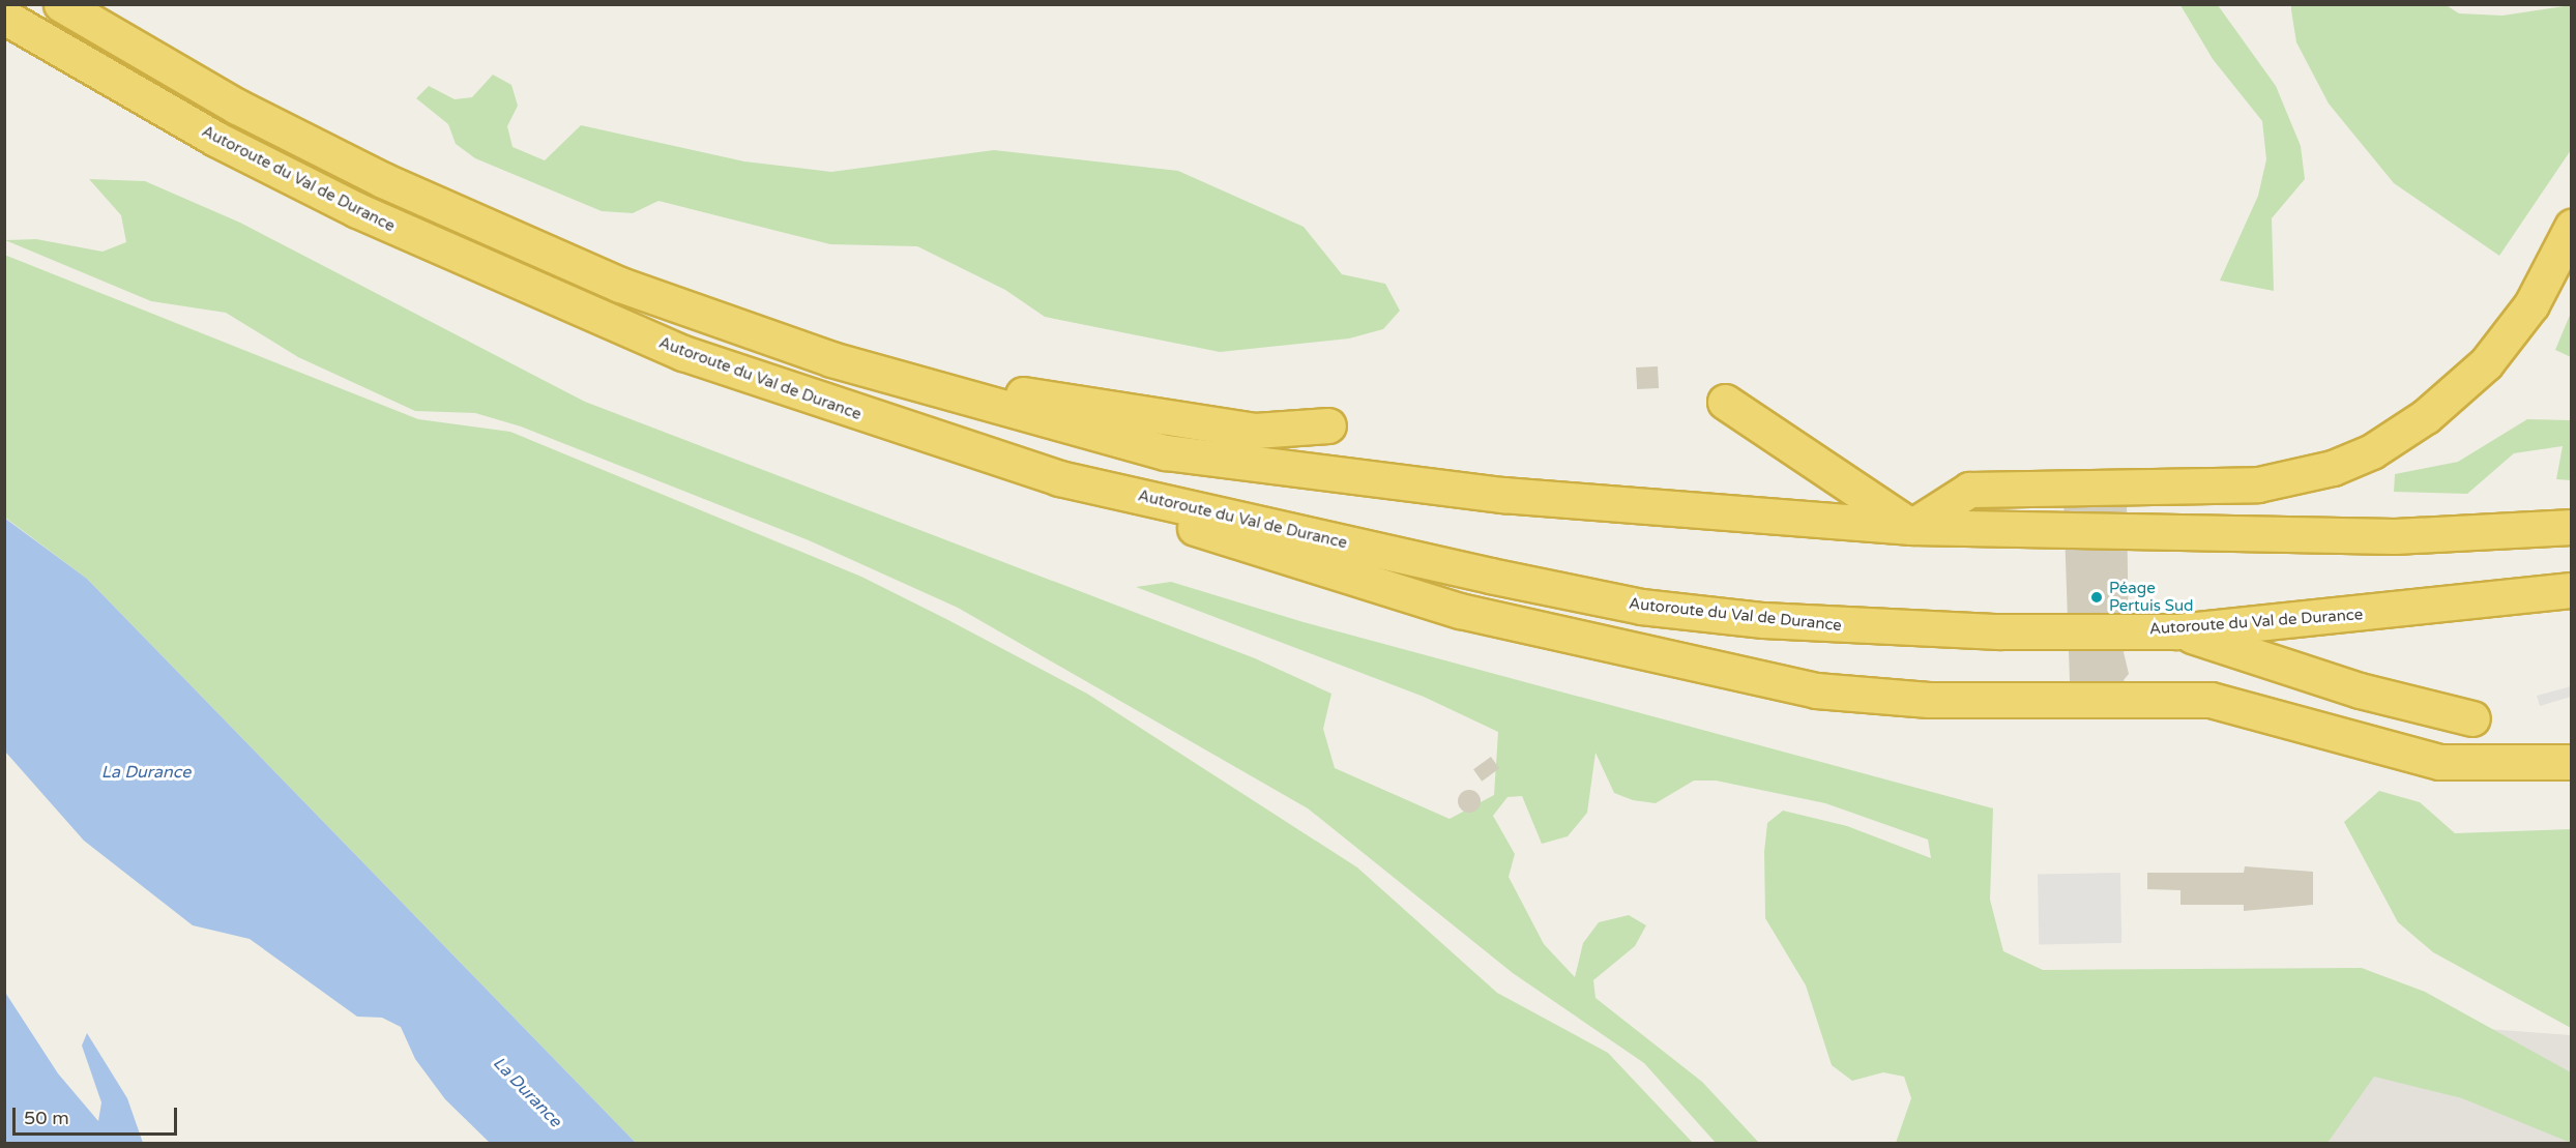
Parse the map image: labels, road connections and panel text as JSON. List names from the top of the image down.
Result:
{
  "streets": {
    "highway": ["Autoroute du Val de Durance"]
  },
  "water": ["La Durance"],
  "places": ["Péage Pertuis Sud"],
  "scale_bar": "50 m"
}
